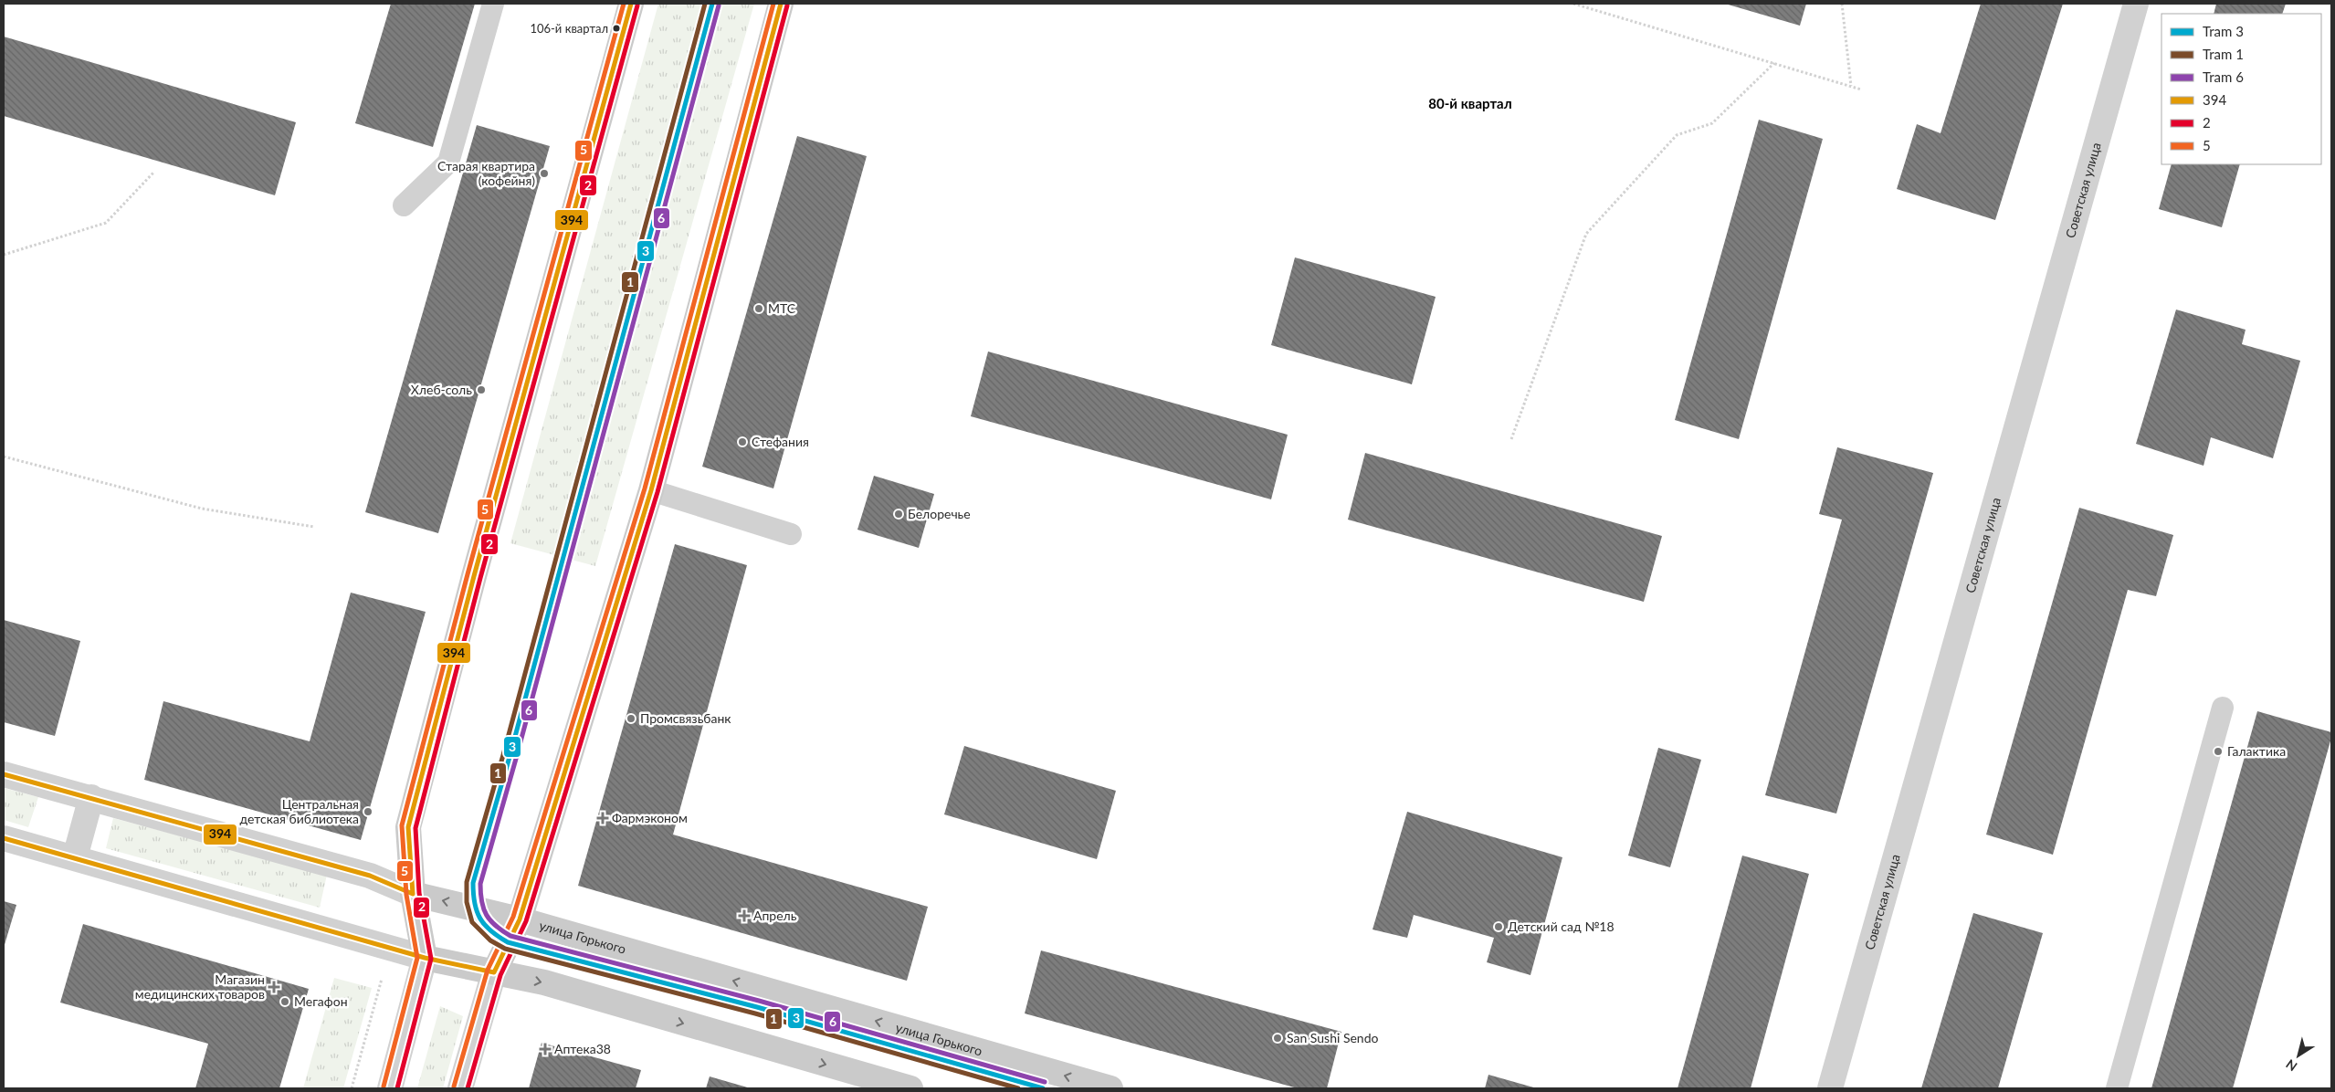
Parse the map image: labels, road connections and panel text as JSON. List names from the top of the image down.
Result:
{
  "streets": {
    "main road": ["улица Горького"],
    "street": ["Советская улица"]
  },
  "one_way": ["улица Горького"],
  "districts": ["80-й квартал"],
  "places": {
    "other": [
      "106-й квартал",
      "Старая квартира (кофейня)",
      "МТС",
      "Хлеб-соль",
      "Стефания",
      "Белоречье",
      "Промсвязьбанк",
      "Галактика",
      "Центральная детская библиотека",
      "Детский сад №18",
      "Мегафон",
      "San Sushi Sendo"
    ],
    "health": [
      "Фармэконом",
      "Апрель",
      "Магазин медицинских товаров",
      "Аптека38"
    ]
  },
  "lines": [
    "tram line 3",
    "tram line 1",
    "transit line 394",
    "transit line 5",
    "tram line 6",
    "transit line 2"
  ],
  "legend": [
    "Tram 3",
    "Tram 1",
    "Tram 6",
    "394",
    "2",
    "5"
  ],
  "north": "bottom left"
}
